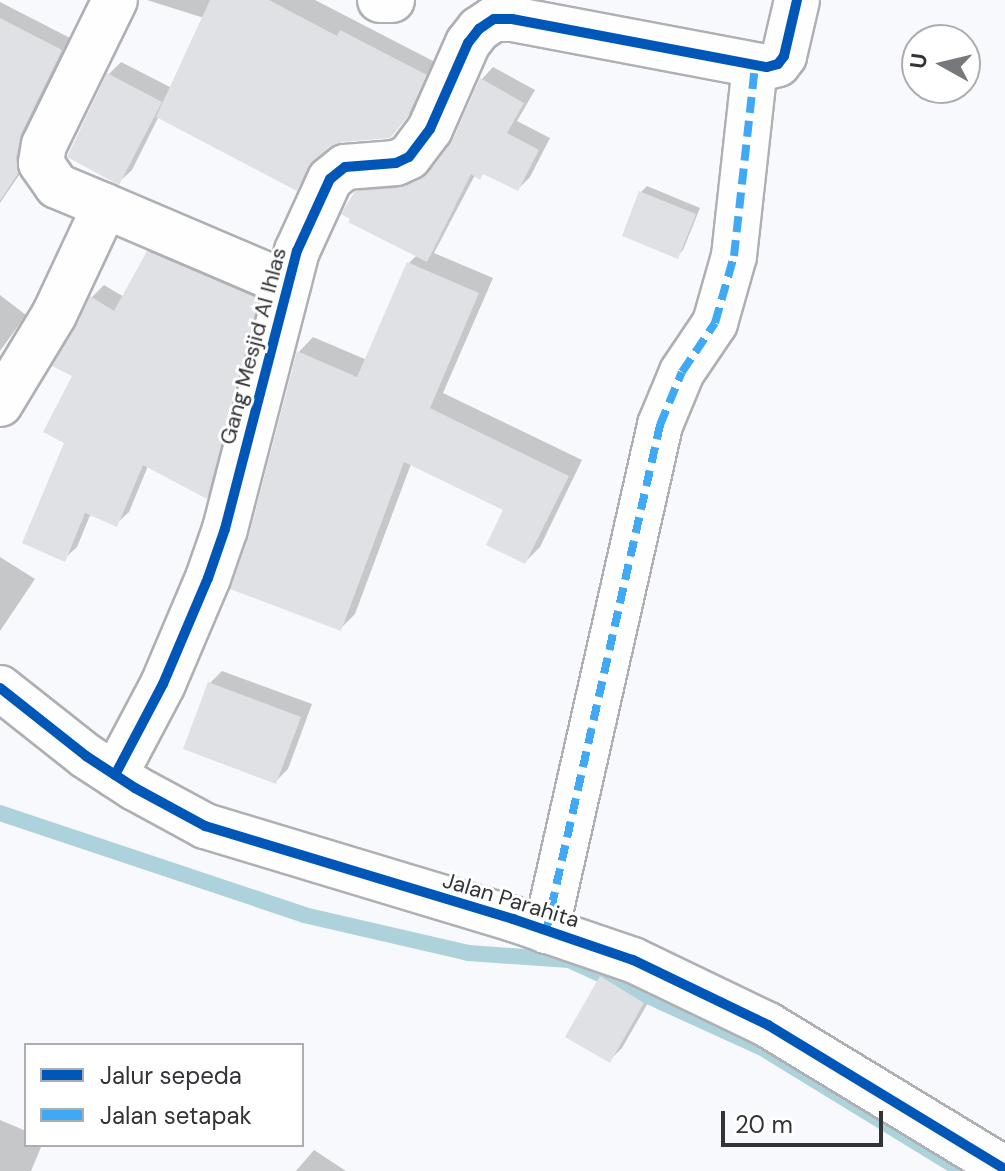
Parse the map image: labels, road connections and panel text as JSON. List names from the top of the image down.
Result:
{
  "streets": {
    "street": ["Gang Mesjid Al Ihlas", "Jalan Parahita"]
  },
  "crossings": [
    ["Gang Mesjid Al Ihlas", "Jalan Parahita"]
  ],
  "legend": ["Jalur sepeda", "Jalan setapak"],
  "scale_bar": "20 m",
  "north": "left"
}
